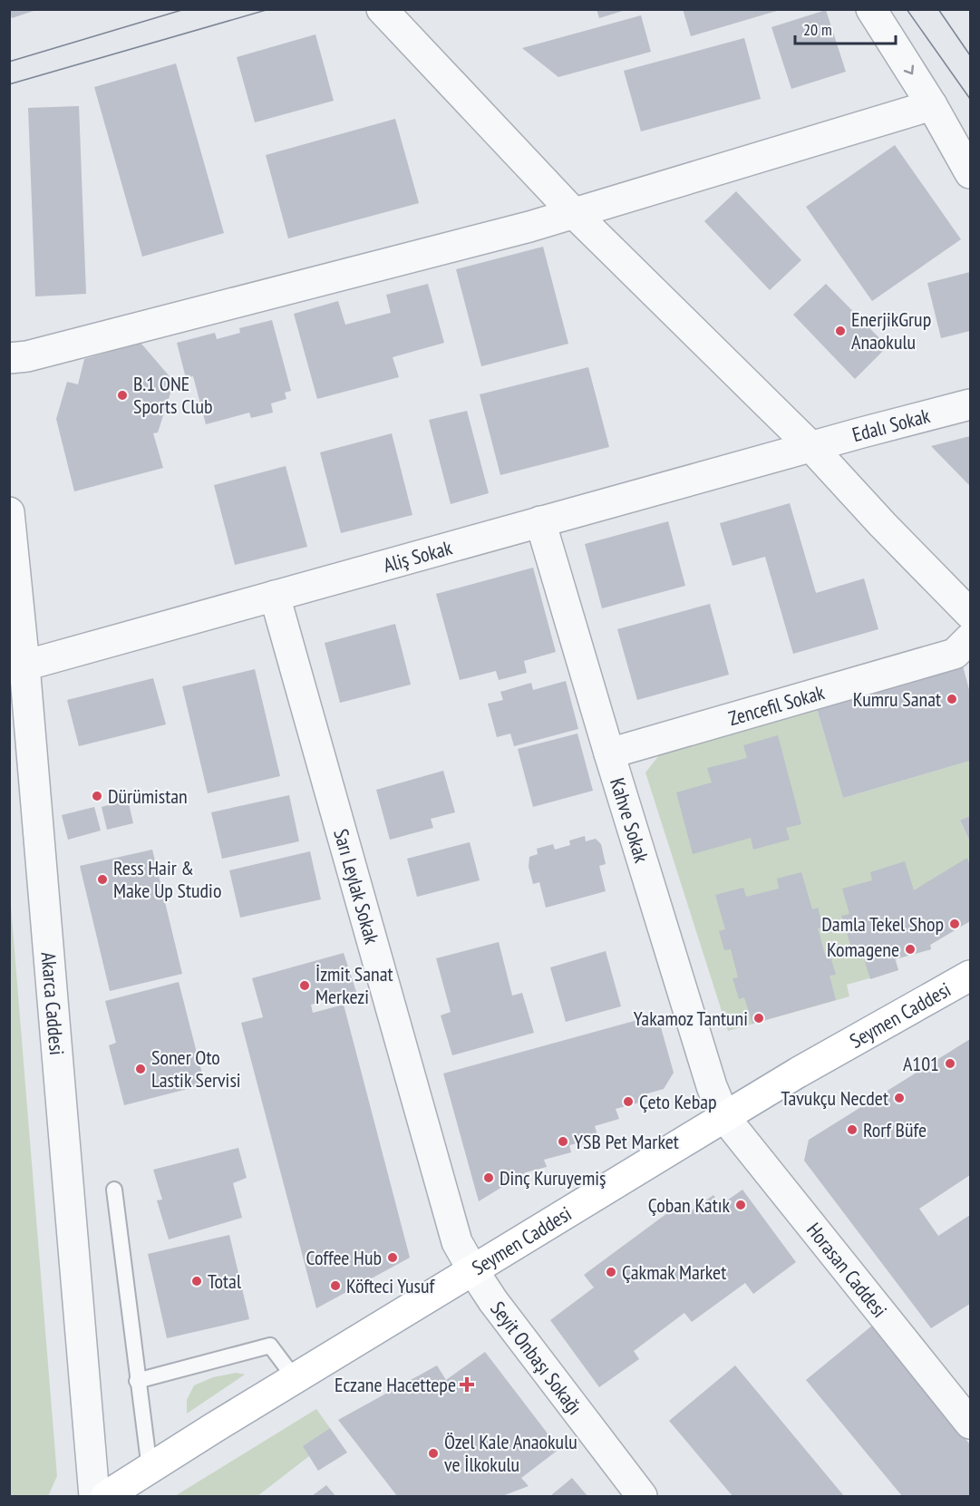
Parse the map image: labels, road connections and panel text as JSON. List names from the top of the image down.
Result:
{
  "streets": {
    "main road": ["Seymen Caddesi"],
    "street": [
      "Edalı Sokak",
      "Aliş Sokak",
      "Zencefil Sokak",
      "Kahve Sokak",
      "Sarı Leylak Sokak",
      "Akarca Caddesi",
      "Horasan Caddesi",
      "Seyit Onbaşı Sokağı"
    ]
  },
  "crossings": [
    ["Edalı Sokak", "Aliş Sokak"],
    ["Aliş Sokak", "Kahve Sokak"],
    ["Aliş Sokak", "Sarı Leylak Sokak"],
    ["Aliş Sokak", "Akarca Caddesi"],
    ["Zencefil Sokak", "Kahve Sokak"],
    ["Kahve Sokak", "Seymen Caddesi"],
    ["Kahve Sokak", "Horasan Caddesi"],
    ["Sarı Leylak Sokak", "Seymen Caddesi"],
    ["Sarı Leylak Sokak", "Seyit Onbaşı Sokağı"],
    ["Seymen Caddesi", "Horasan Caddesi"],
    ["Seymen Caddesi", "Seyit Onbaşı Sokağı"]
  ],
  "places": {
    "other": [
      "EnerjikGrup Anaokulu",
      "B.1 ONE Sports Club",
      "Kumru Sanat",
      "Dürümistan",
      "Ress Hair & Make Up Studio",
      "Damla Tekel Shop",
      "Komagene",
      "İzmit Sanat Merkezi",
      "Yakamoz Tantuni",
      "A101",
      "Soner Oto Lastik Servisi",
      "Tavukçu Necdet",
      "Çeto Kebap",
      "Rorf Büfe",
      "YSB Pet Market",
      "Dinç Kuruyemiş",
      "Çoban Katık",
      "Coffee Hub",
      "Çakmak Market",
      "Total",
      "Köfteci Yusuf",
      "Özel Kale Anaokulu ve İlkokulu"
    ],
    "health": ["Eczane Hacettepe"]
  },
  "scale_bar": "20 m"
}
